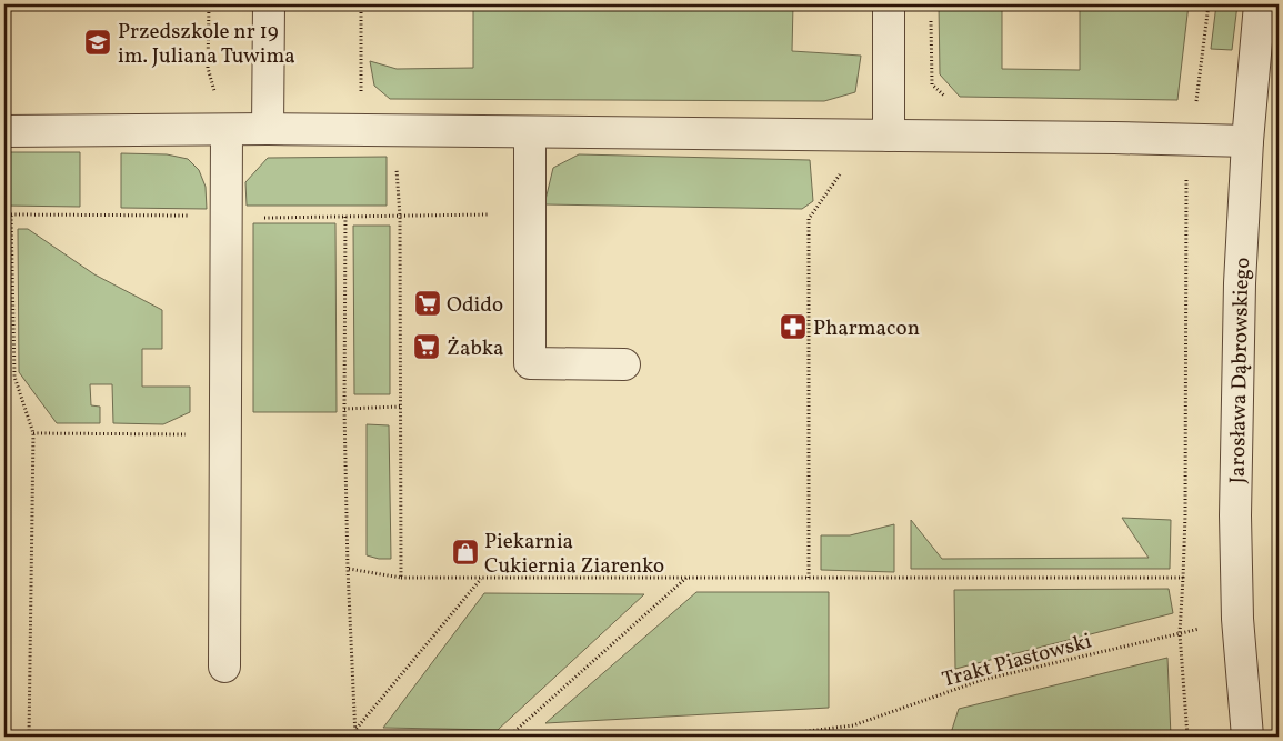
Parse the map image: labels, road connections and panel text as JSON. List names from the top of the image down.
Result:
{
  "streets": {
    "street": ["Jarosława Dąbrowskiego"],
    "path": ["Trakt Piastowski"]
  },
  "crossings": [
    ["Jarosława Dąbrowskiego", "Trakt Piastowski"]
  ],
  "places": {
    "school or university": ["Przedszkole nr 19 im. Juliana Tuwima"],
    "supermarket": ["Odido", "Żabka"],
    "pharmacy": ["Pharmacon"],
    "shop": ["Piekarnia Cukiernia Ziarenko"]
  }
}
